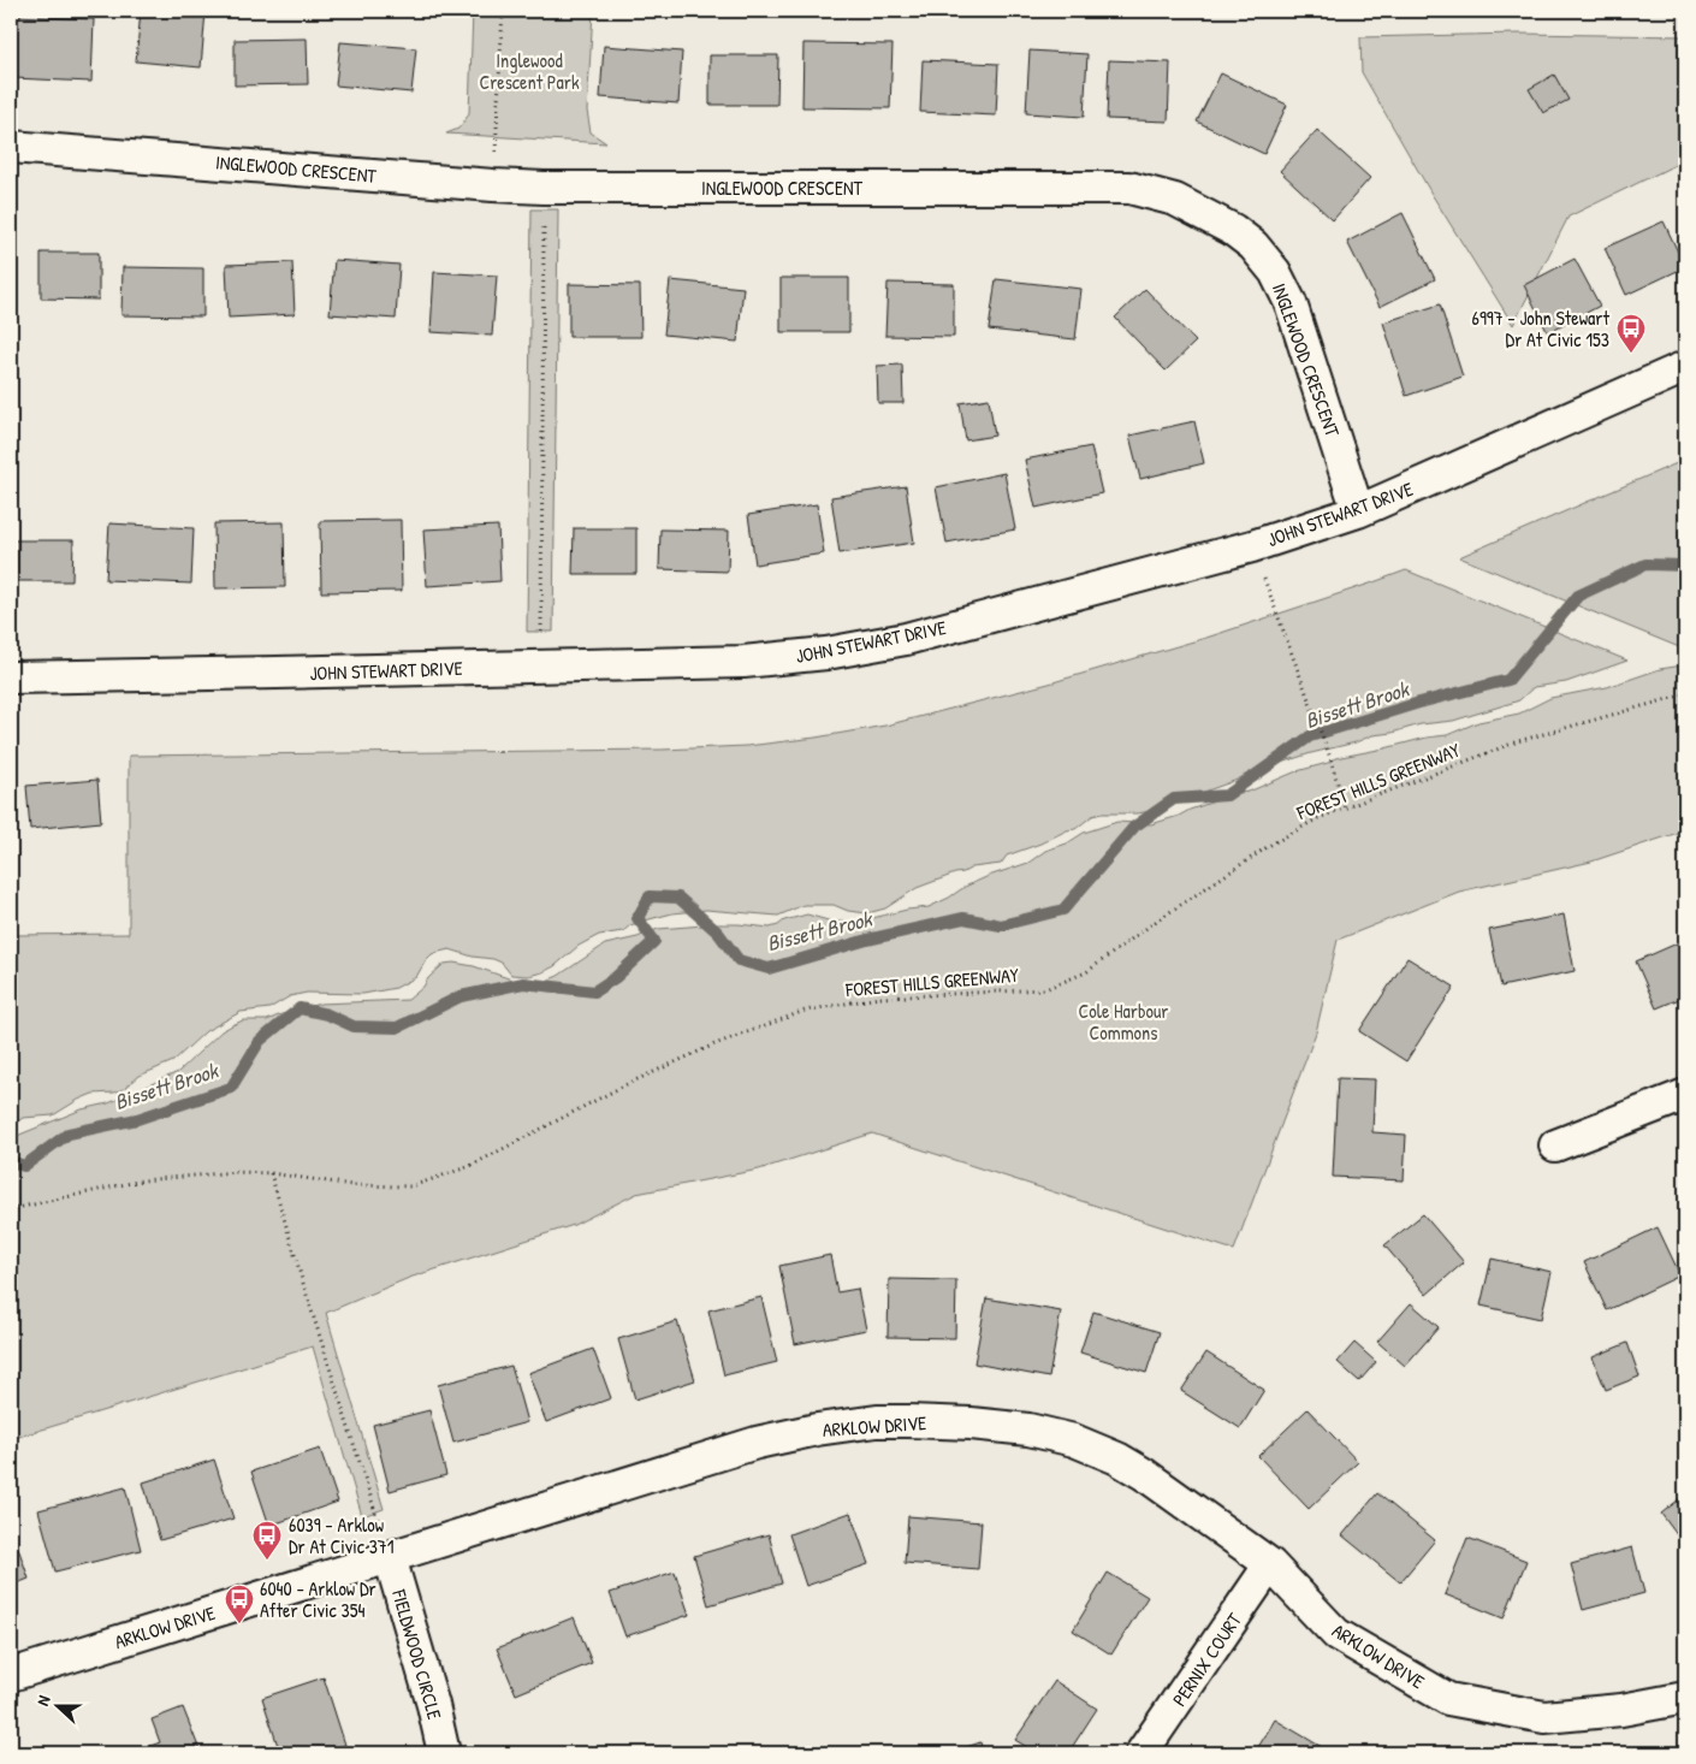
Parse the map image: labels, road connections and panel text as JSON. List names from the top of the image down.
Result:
{
  "streets": {
    "street": [
      "INGLEWOOD CRESCENT",
      "JOHN STEWART DRIVE",
      "ARKLOW DRIVE",
      "FIELDWOOD CIRCLE",
      "PERNIX COURT"
    ],
    "path": ["FOREST HILLS GREENWAY"]
  },
  "crossings": [
    ["INGLEWOOD CRESCENT", "JOHN STEWART DRIVE"],
    ["ARKLOW DRIVE", "FIELDWOOD CIRCLE"],
    ["ARKLOW DRIVE", "PERNIX COURT"]
  ],
  "water": ["Bissett Brook"],
  "parks": ["Inglewood Crescent Park", "Cole Harbour Commons"],
  "places": {
    "bus stop": ["6997 - John Stewart Dr At Civic 153", "6039 - Arklow Dr At Civic 371", "6040 - Arklow Dr After Civic 354"]
  },
  "north": "left"
}
